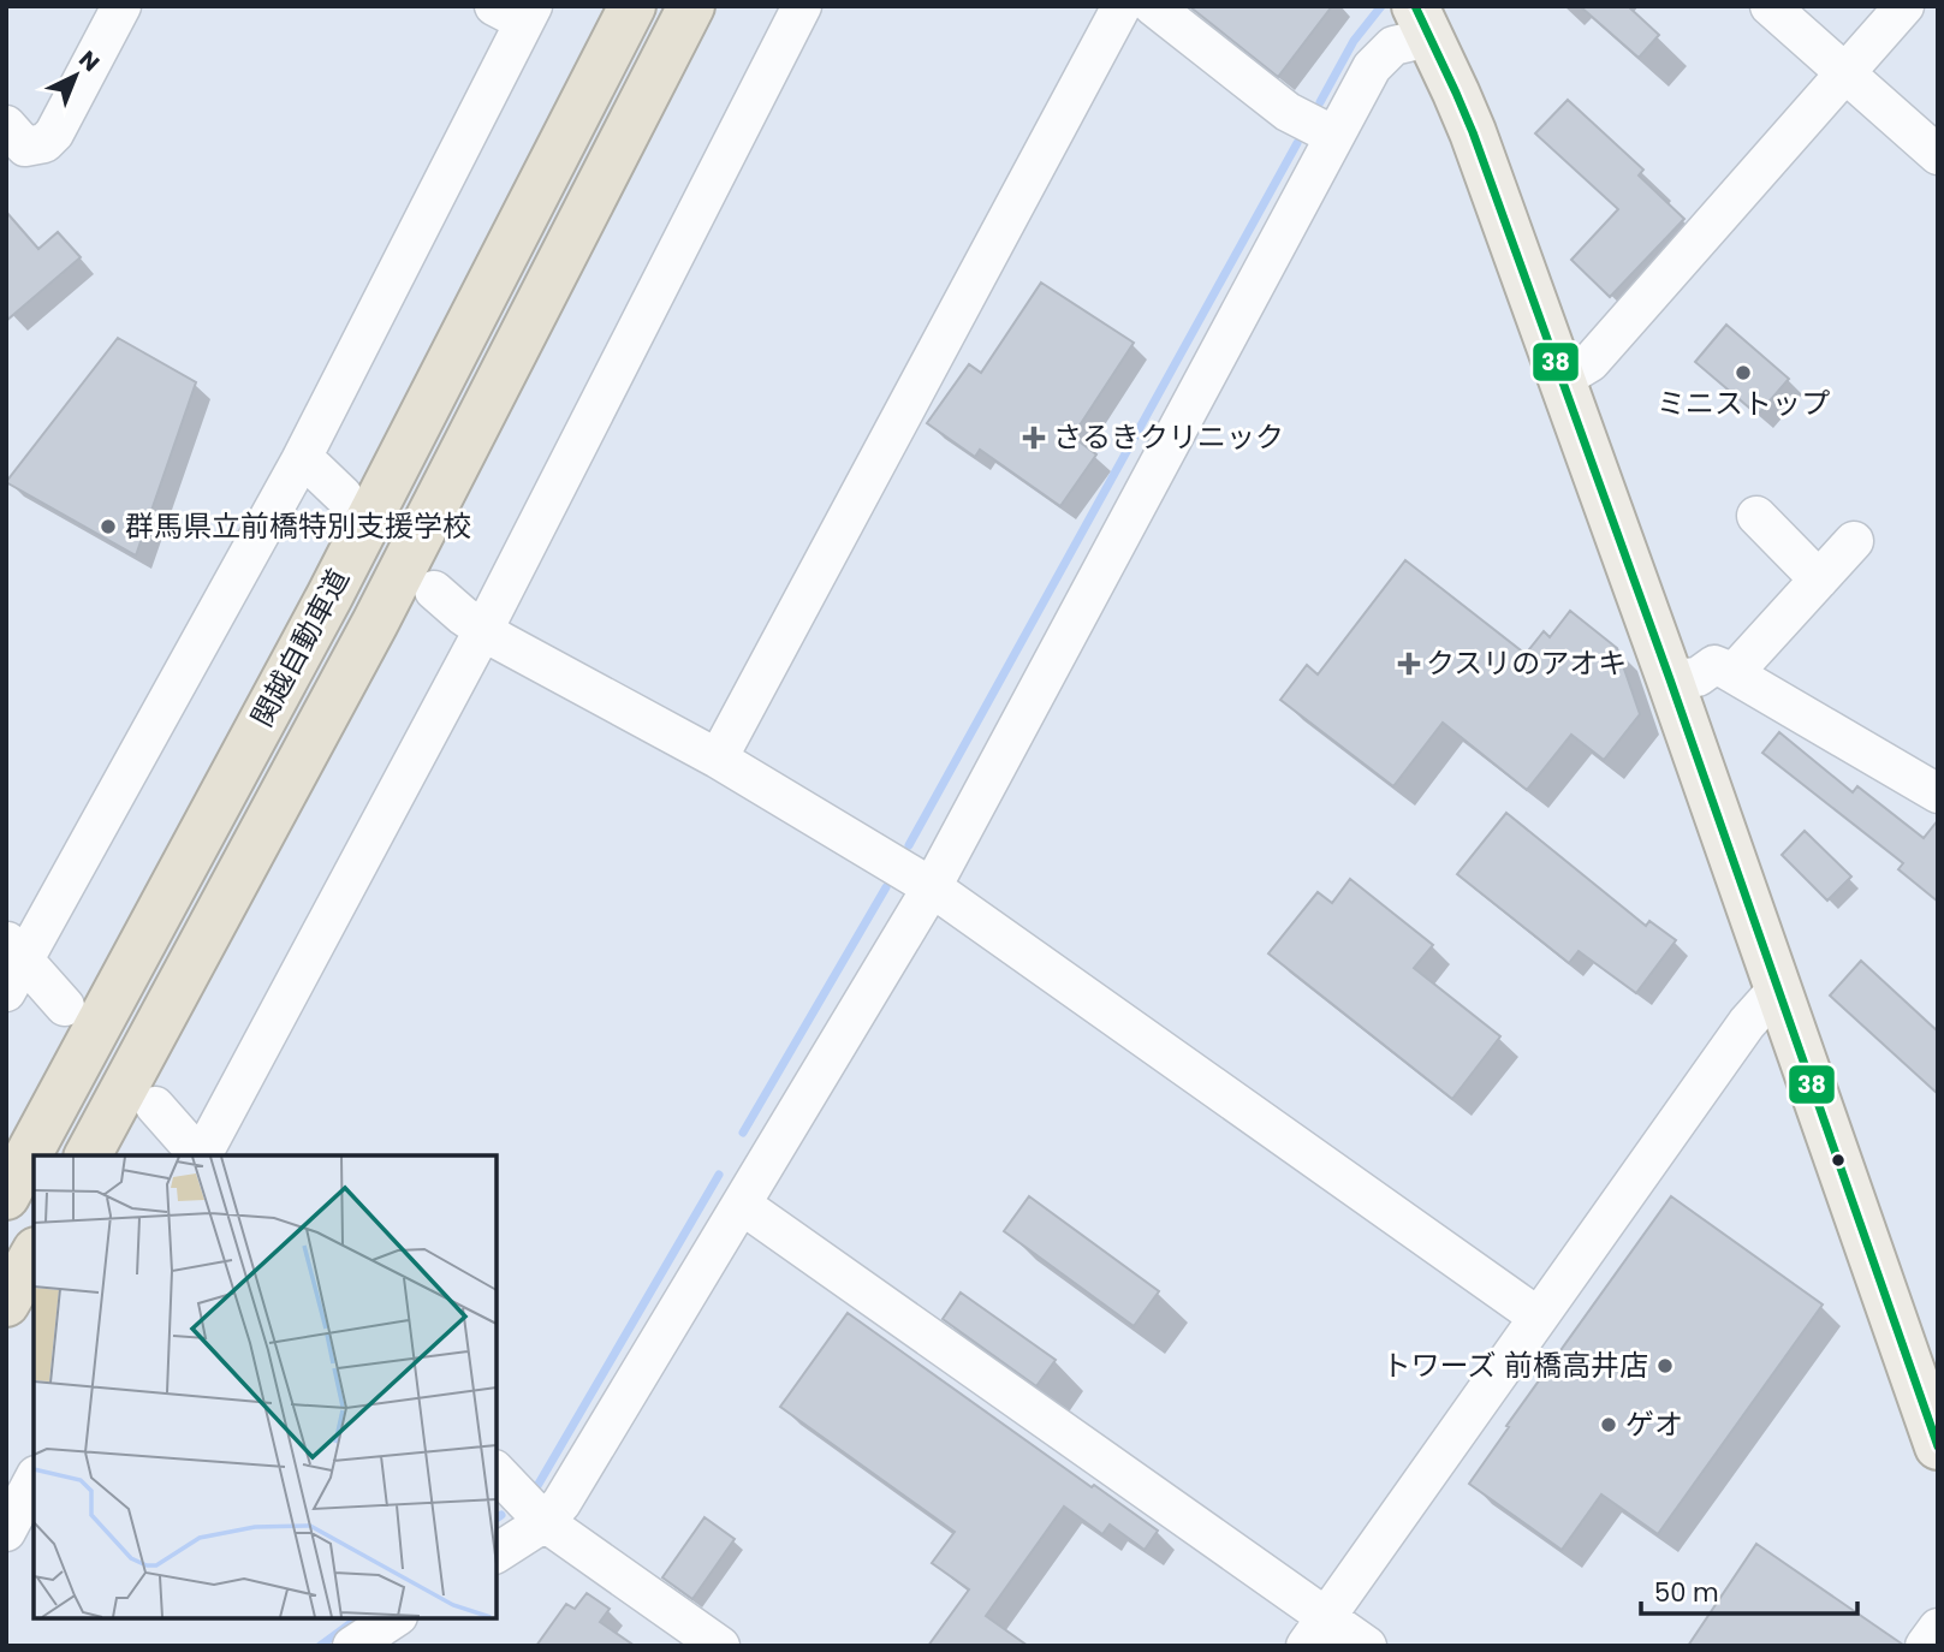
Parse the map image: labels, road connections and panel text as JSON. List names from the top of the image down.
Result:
{
  "streets": {
    "highway": ["関越自動車道"]
  },
  "places": {
    "other": [
      "ミニストップ",
      "群馬県立前橋特別支援学校",
      "トワーズ 前橋高井店",
      "ゲオ"
    ],
    "health": ["さるきクリニック", "クスリのアオキ"]
  },
  "lines": ["transit line 38"],
  "scale_bar": "50 m",
  "north": "top right"
}
